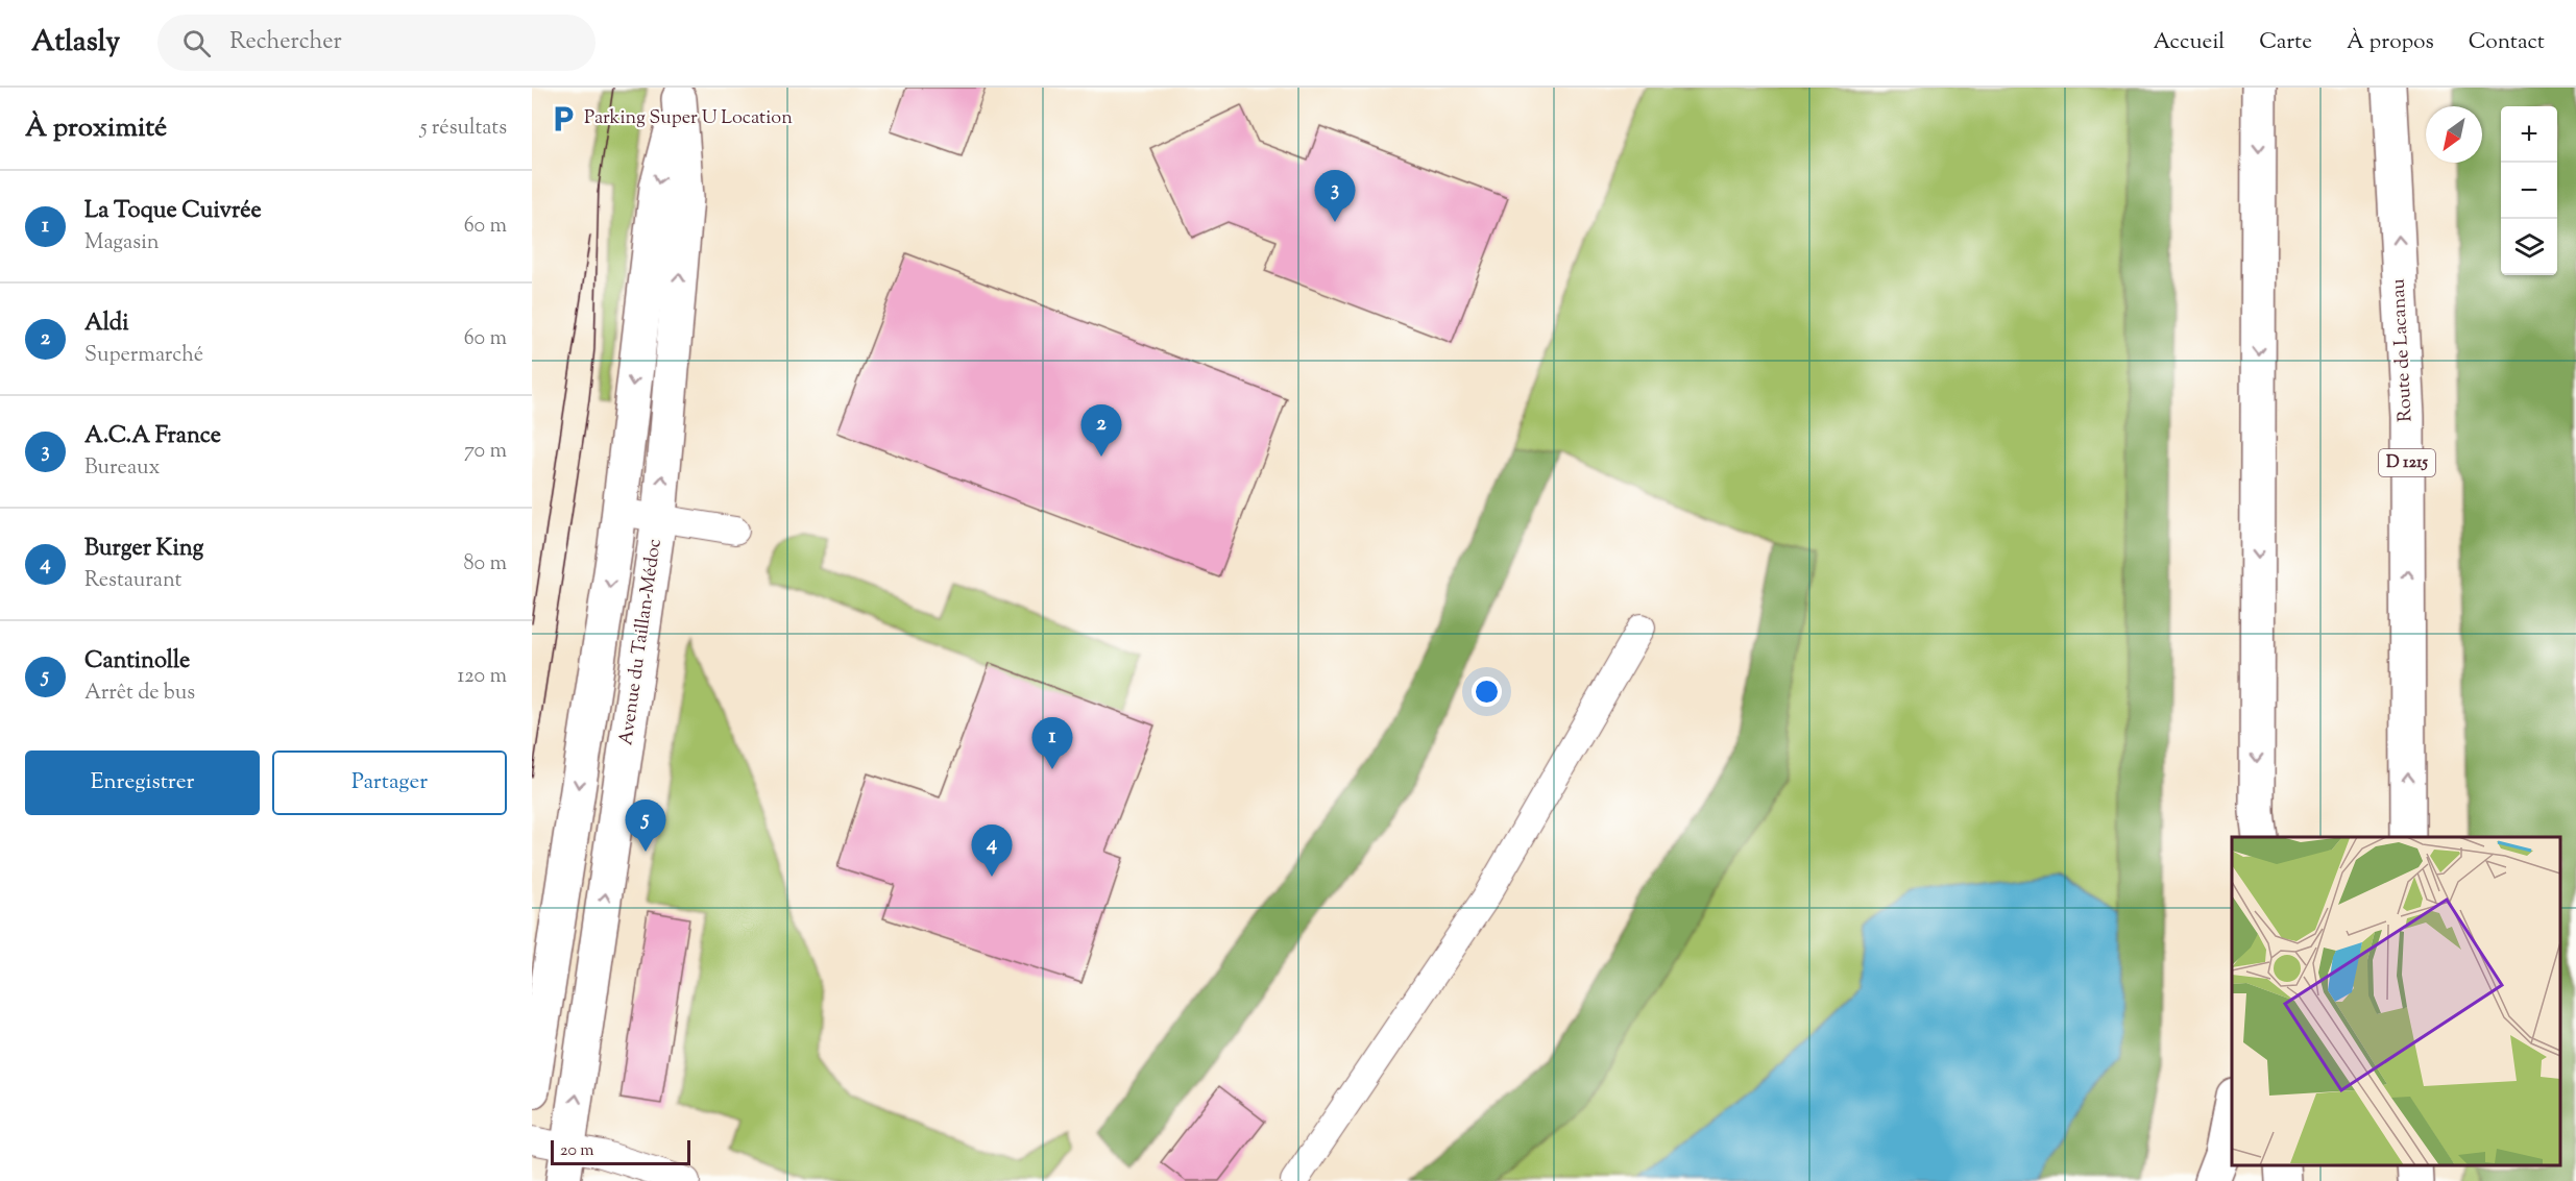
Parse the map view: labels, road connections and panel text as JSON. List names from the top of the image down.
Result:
{
  "streets": {
    "street": ["Route de Lacanau", "D 1215", "Avenue du Taillan-Médoc"]
  },
  "places": {
    "parking": ["Parking Super U Location"]
  },
  "scale_bar": "20 m",
  "north": "bottom left",
  "page": {
    "header": "Atlasly",
    "search": "Rechercher",
    "nav": [
      "Accueil",
      "Carte",
      "À propos",
      "Contact"
    ],
    "heading": ["À proximité", "5 résultats"],
    "map_buttons": ["+", "−"],
    "list": [
      {
        "mark": "1",
        "name": "La Toque Cuivrée",
        "note": "Magasin",
        "value": "60 m"
      },
      {
        "mark": "2",
        "name": "Aldi",
        "note": "Supermarché",
        "value": "60 m"
      },
      {
        "mark": "3",
        "name": "A.C.A France",
        "note": "Bureaux",
        "value": "70 m"
      },
      {
        "mark": "4",
        "name": "Burger King",
        "note": "Restaurant",
        "value": "80 m"
      },
      {
        "mark": "5",
        "name": "Cantinolle",
        "note": "Arrêt de bus",
        "value": "120 m"
      }
    ],
    "pins": [
      "3",
      "2",
      "1",
      "5",
      "4"
    ],
    "buttons": ["Enregistrer", "Partager"],
    "scale": "20 m"
  }
}
